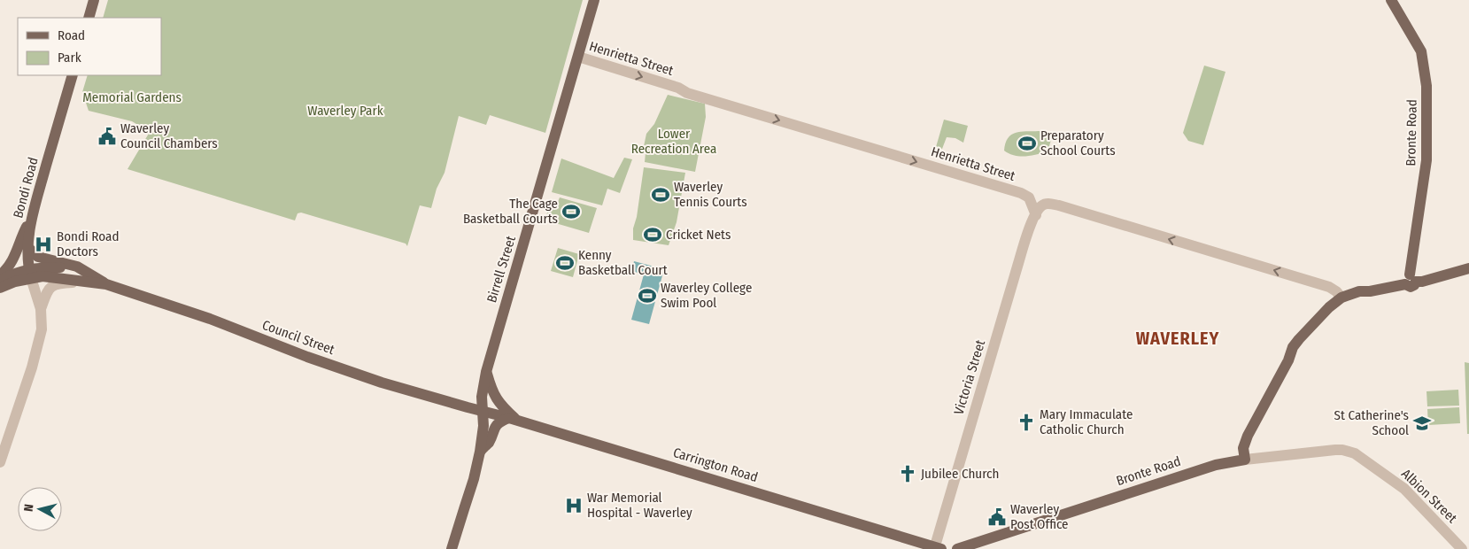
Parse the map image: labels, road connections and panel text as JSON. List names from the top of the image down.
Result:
{
  "streets": {
    "main road": [
      "Bronte Road",
      "Bondi Road",
      "Birrell Street",
      "Council Street",
      "Carrington Road"
    ],
    "street": ["Henrietta Street", "Victoria Street", "Albion Street"]
  },
  "crossings": [
    ["Henrietta Street", "Birrell Street"],
    ["Henrietta Street", "Victoria Street"],
    ["Bronte Road", "Albion Street"],
    ["Bondi Road", "Council Street"],
    ["Birrell Street", "Council Street"],
    ["Birrell Street", "Carrington Road"],
    ["Council Street", "Carrington Road"],
    ["Victoria Street", "Carrington Road"]
  ],
  "one_way": ["Henrietta Street"],
  "districts": ["WAVERLEY"],
  "parks": ["Memorial Gardens", "Waverley Park", "Lower Recreation Area"],
  "places": {
    "public building": ["Waverley Council Chambers", "Waverley Post Office"],
    "sports": [
      "Preparatory School Courts",
      "Waverley Tennis Courts",
      "The Cage Basketball Courts",
      "Cricket Nets",
      "Kenny Basketball Court",
      "Waverley College Swim Pool"
    ],
    "hospital": ["Bondi Road Doctors", "War Memorial Hospital - Waverley"],
    "church": ["Mary Immaculate Catholic Church", "Jubilee Church"],
    "school or university": ["St Catherine's School"]
  },
  "legend": ["Road", "Park"],
  "north": "left"
}
